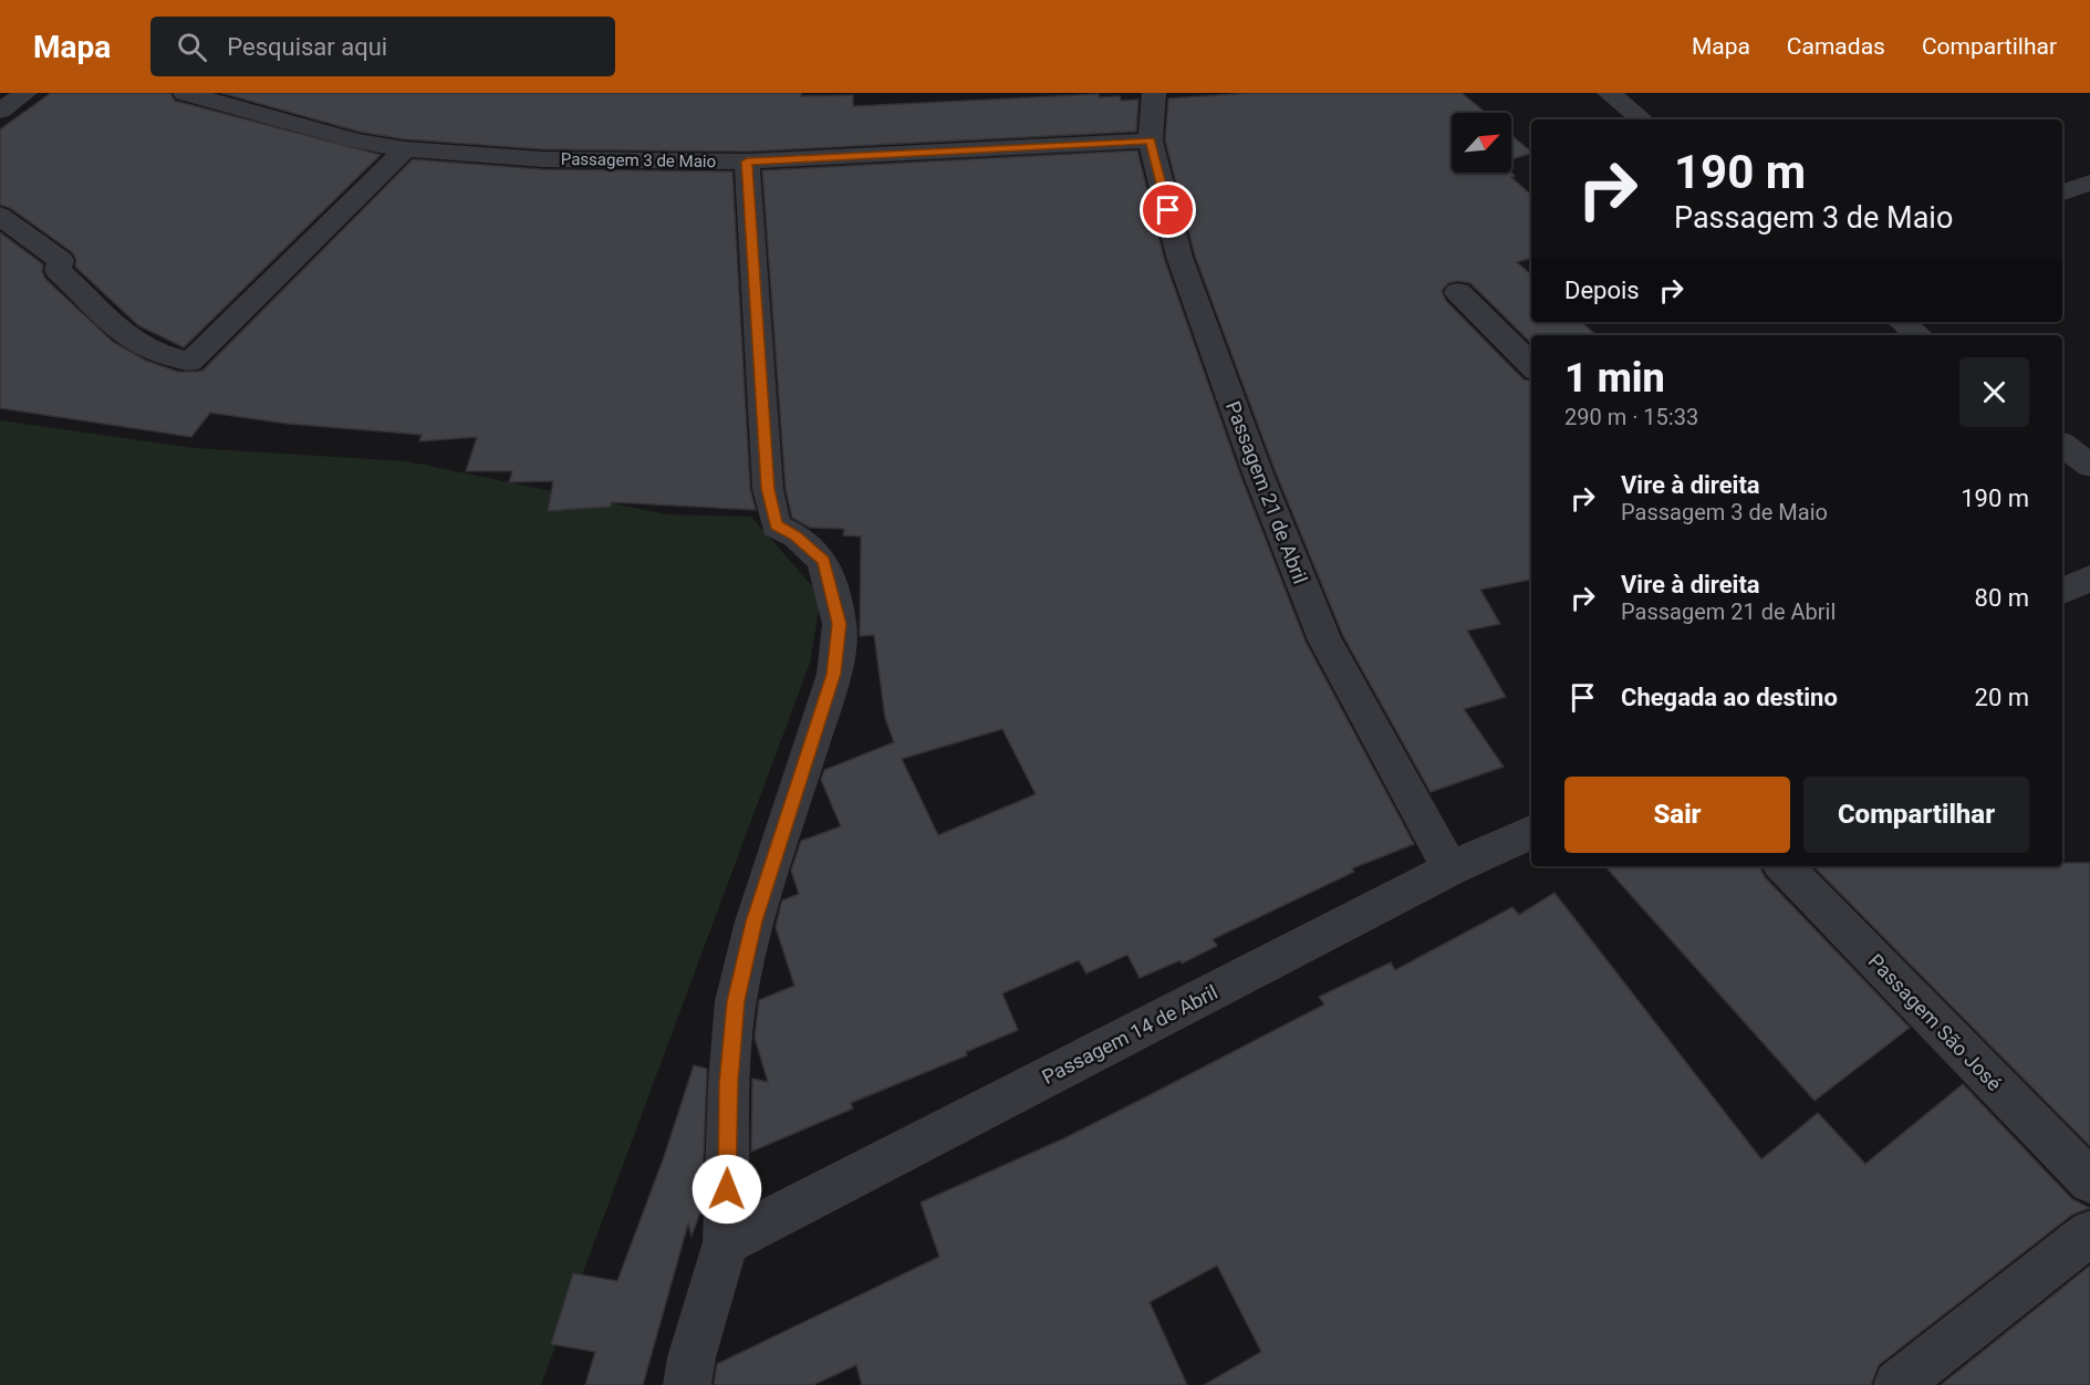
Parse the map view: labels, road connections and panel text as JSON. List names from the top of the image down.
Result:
{
  "streets": {
    "street": [
      "Passagem 3 de Maio",
      "Passagem 21 de Abril",
      "Passagem São José",
      "Passagem 14 de Abril"
    ]
  },
  "crossings": [
    ["Passagem 3 de Maio", "Passagem 21 de Abril"],
    ["Passagem 21 de Abril", "Passagem 14 de Abril"]
  ],
  "north": "top right",
  "page": {
    "header": "Mapa",
    "search": "Pesquisar aqui",
    "nav": ["Mapa", "Camadas", "Compartilhar"],
    "turn": ["190 m", "Passagem 3 de Maio"],
    "then": "Depois",
    "heading": ["1 min", "290 m · 15:33"],
    "list": [
      {
        "name": "Vire à direita",
        "note": "Passagem 3 de Maio",
        "value": "190 m"
      },
      {
        "name": "Vire à direita",
        "note": "Passagem 21 de Abril",
        "value": "80 m"
      },
      {
        "name": "Chegada ao destino",
        "value": "20 m"
      }
    ],
    "buttons": ["Sair", "Compartilhar"]
  }
}
